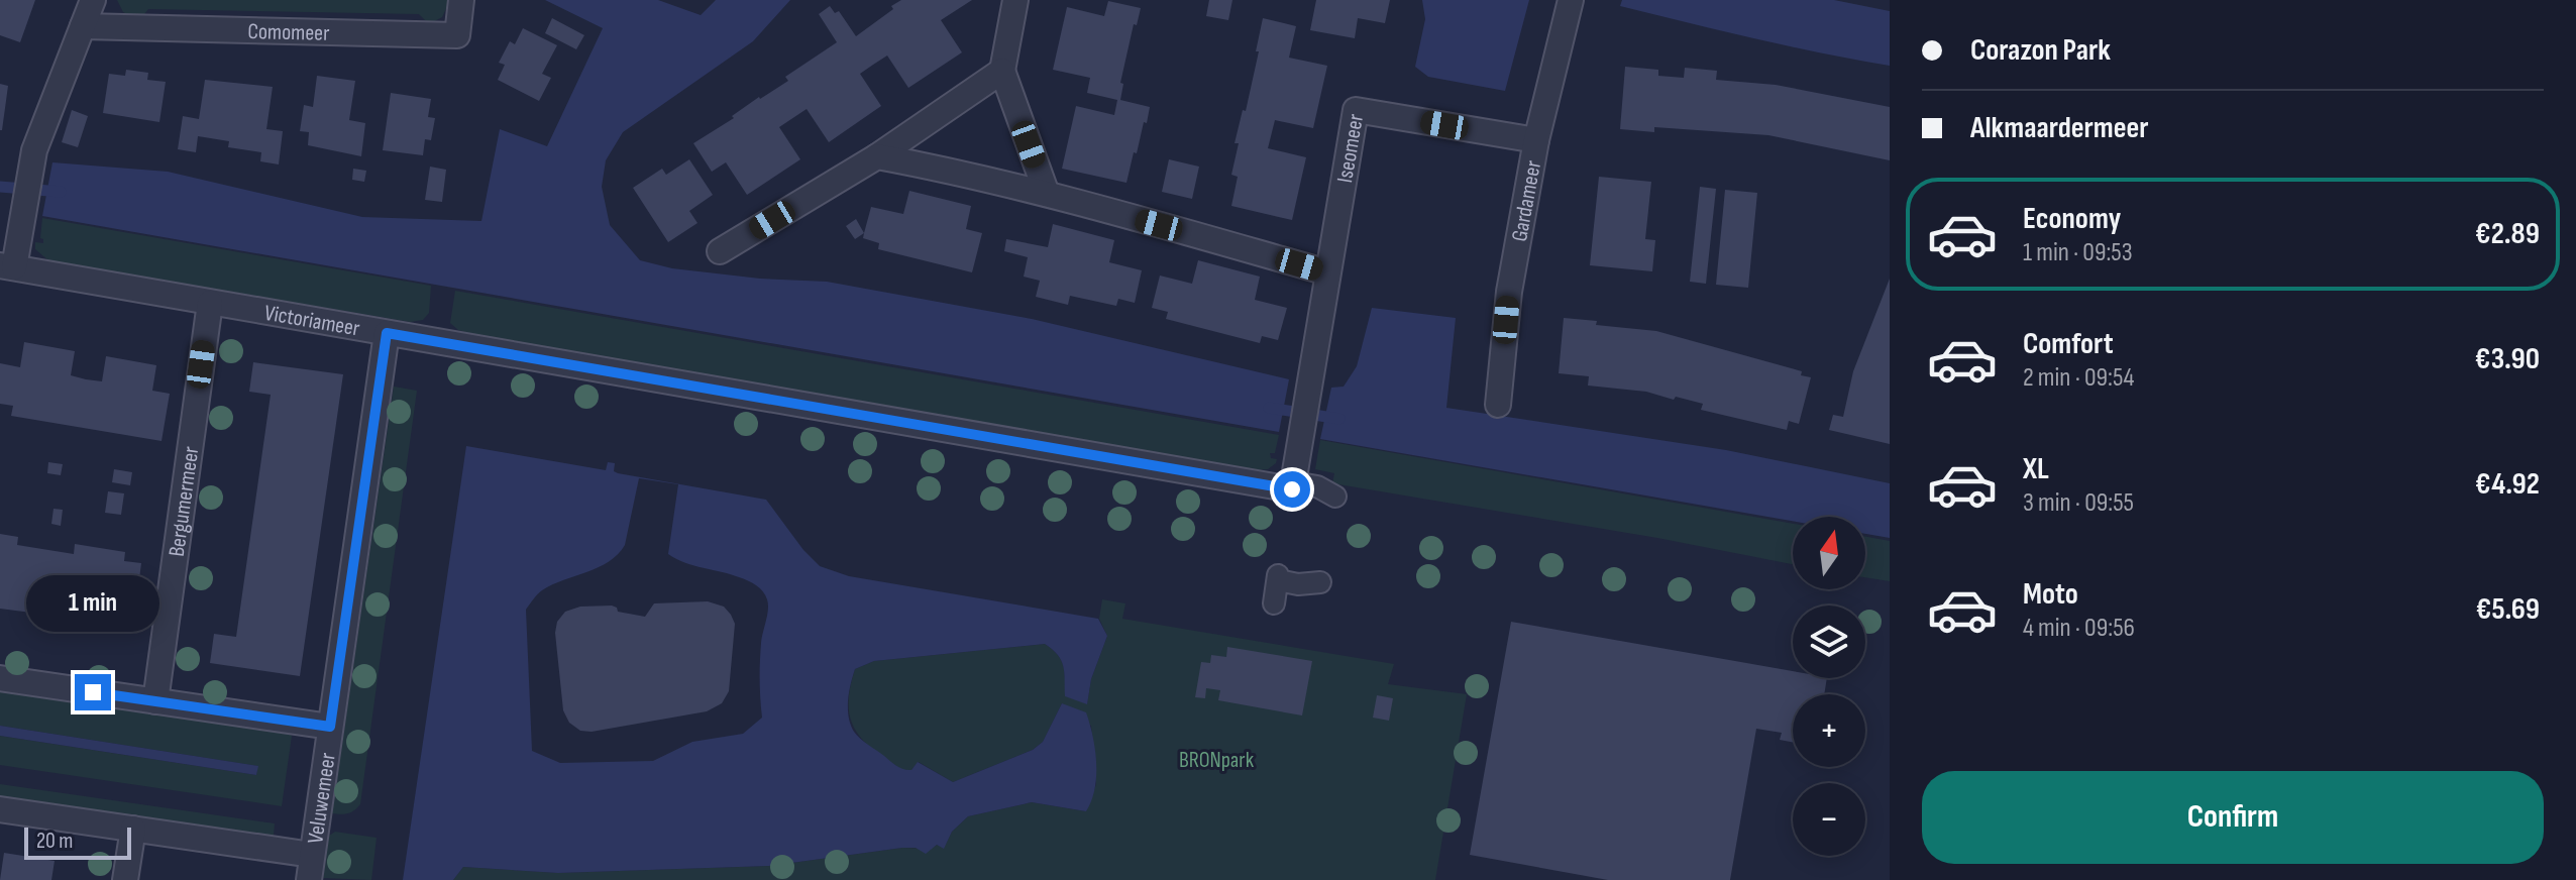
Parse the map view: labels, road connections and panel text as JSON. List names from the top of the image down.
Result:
{
  "streets": {
    "street": [
      "Comomeer",
      "Iseomeer",
      "Gardameer",
      "Victoriameer",
      "Bergumermeer",
      "Veluwemeer"
    ]
  },
  "crossings": [
    ["Iseomeer", "Gardameer"],
    ["Iseomeer", "Victoriameer"],
    ["Victoriameer", "Bergumermeer"],
    ["Victoriameer", "Veluwemeer"]
  ],
  "parks": ["BRONpark"],
  "scale_bar": "20 m",
  "north": "top",
  "page": {
    "banner": ["Corazon Park", "Alkmaardermeer"],
    "list": [
      {
        "name": "Economy",
        "note": "1 min · 09:53",
        "value": "€2.89"
      },
      {
        "name": "Comfort",
        "note": "2 min · 09:54",
        "value": "€3.90"
      },
      {
        "name": "XL",
        "note": "3 min · 09:55",
        "value": "€4.92"
      },
      {
        "name": "Moto",
        "note": "4 min · 09:56",
        "value": "€5.69"
      }
    ],
    "map_buttons": ["+", "−"],
    "bubble": "1 min",
    "buttons": "Confirm",
    "scale": "20 m"
  }
}
